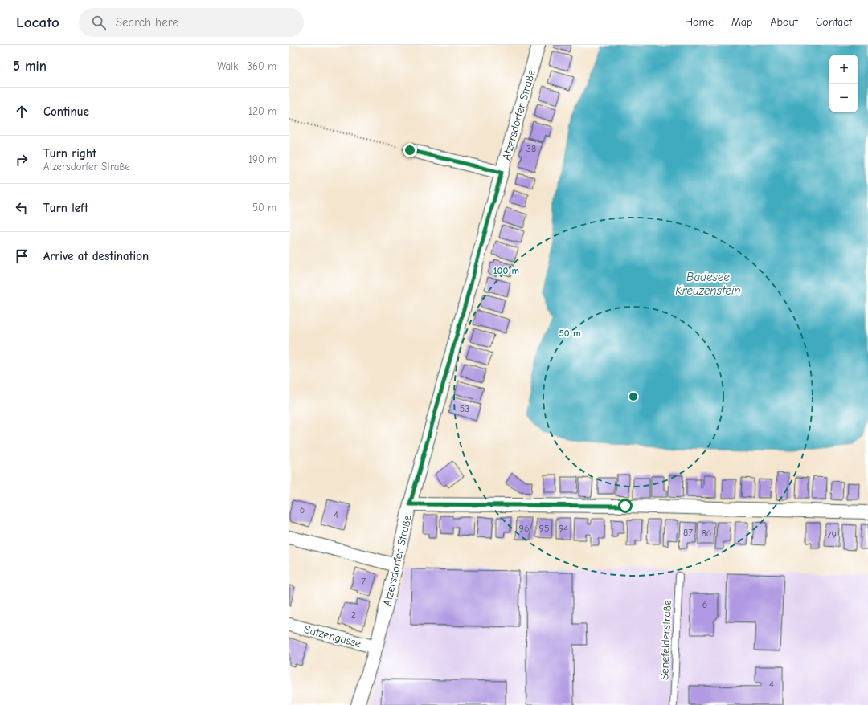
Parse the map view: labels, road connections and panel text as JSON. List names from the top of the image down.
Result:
{
  "streets": {
    "street": ["Atzersdorfer Straße", "Satzengasse"],
    "lane": ["Senefelderstraße"]
  },
  "crossings": [
    ["Atzersdorfer Straße", "Satzengasse"]
  ],
  "water": ["Badesee Kreuzenstein"],
  "house_numbers": [
    "38",
    "53",
    "6",
    "4",
    "96",
    "95",
    "94",
    "87",
    "86",
    "79",
    "7",
    "6",
    "2",
    "4"
  ],
  "page": {
    "header": "Locato",
    "search": "Search here",
    "nav": [
      "Home",
      "Map",
      "About",
      "Contact"
    ],
    "heading": ["5 min", "Walk · 360 m"],
    "map_buttons": ["+", "−"],
    "list": [
      ["Continue", "120 m"],
      ["Turn right", "Atzersdorfer Straße", "190 m"],
      ["Turn left", "50 m"],
      "Arrive at destination"
    ]
  },
  "rings": ["100 m", "50 m"]
}
